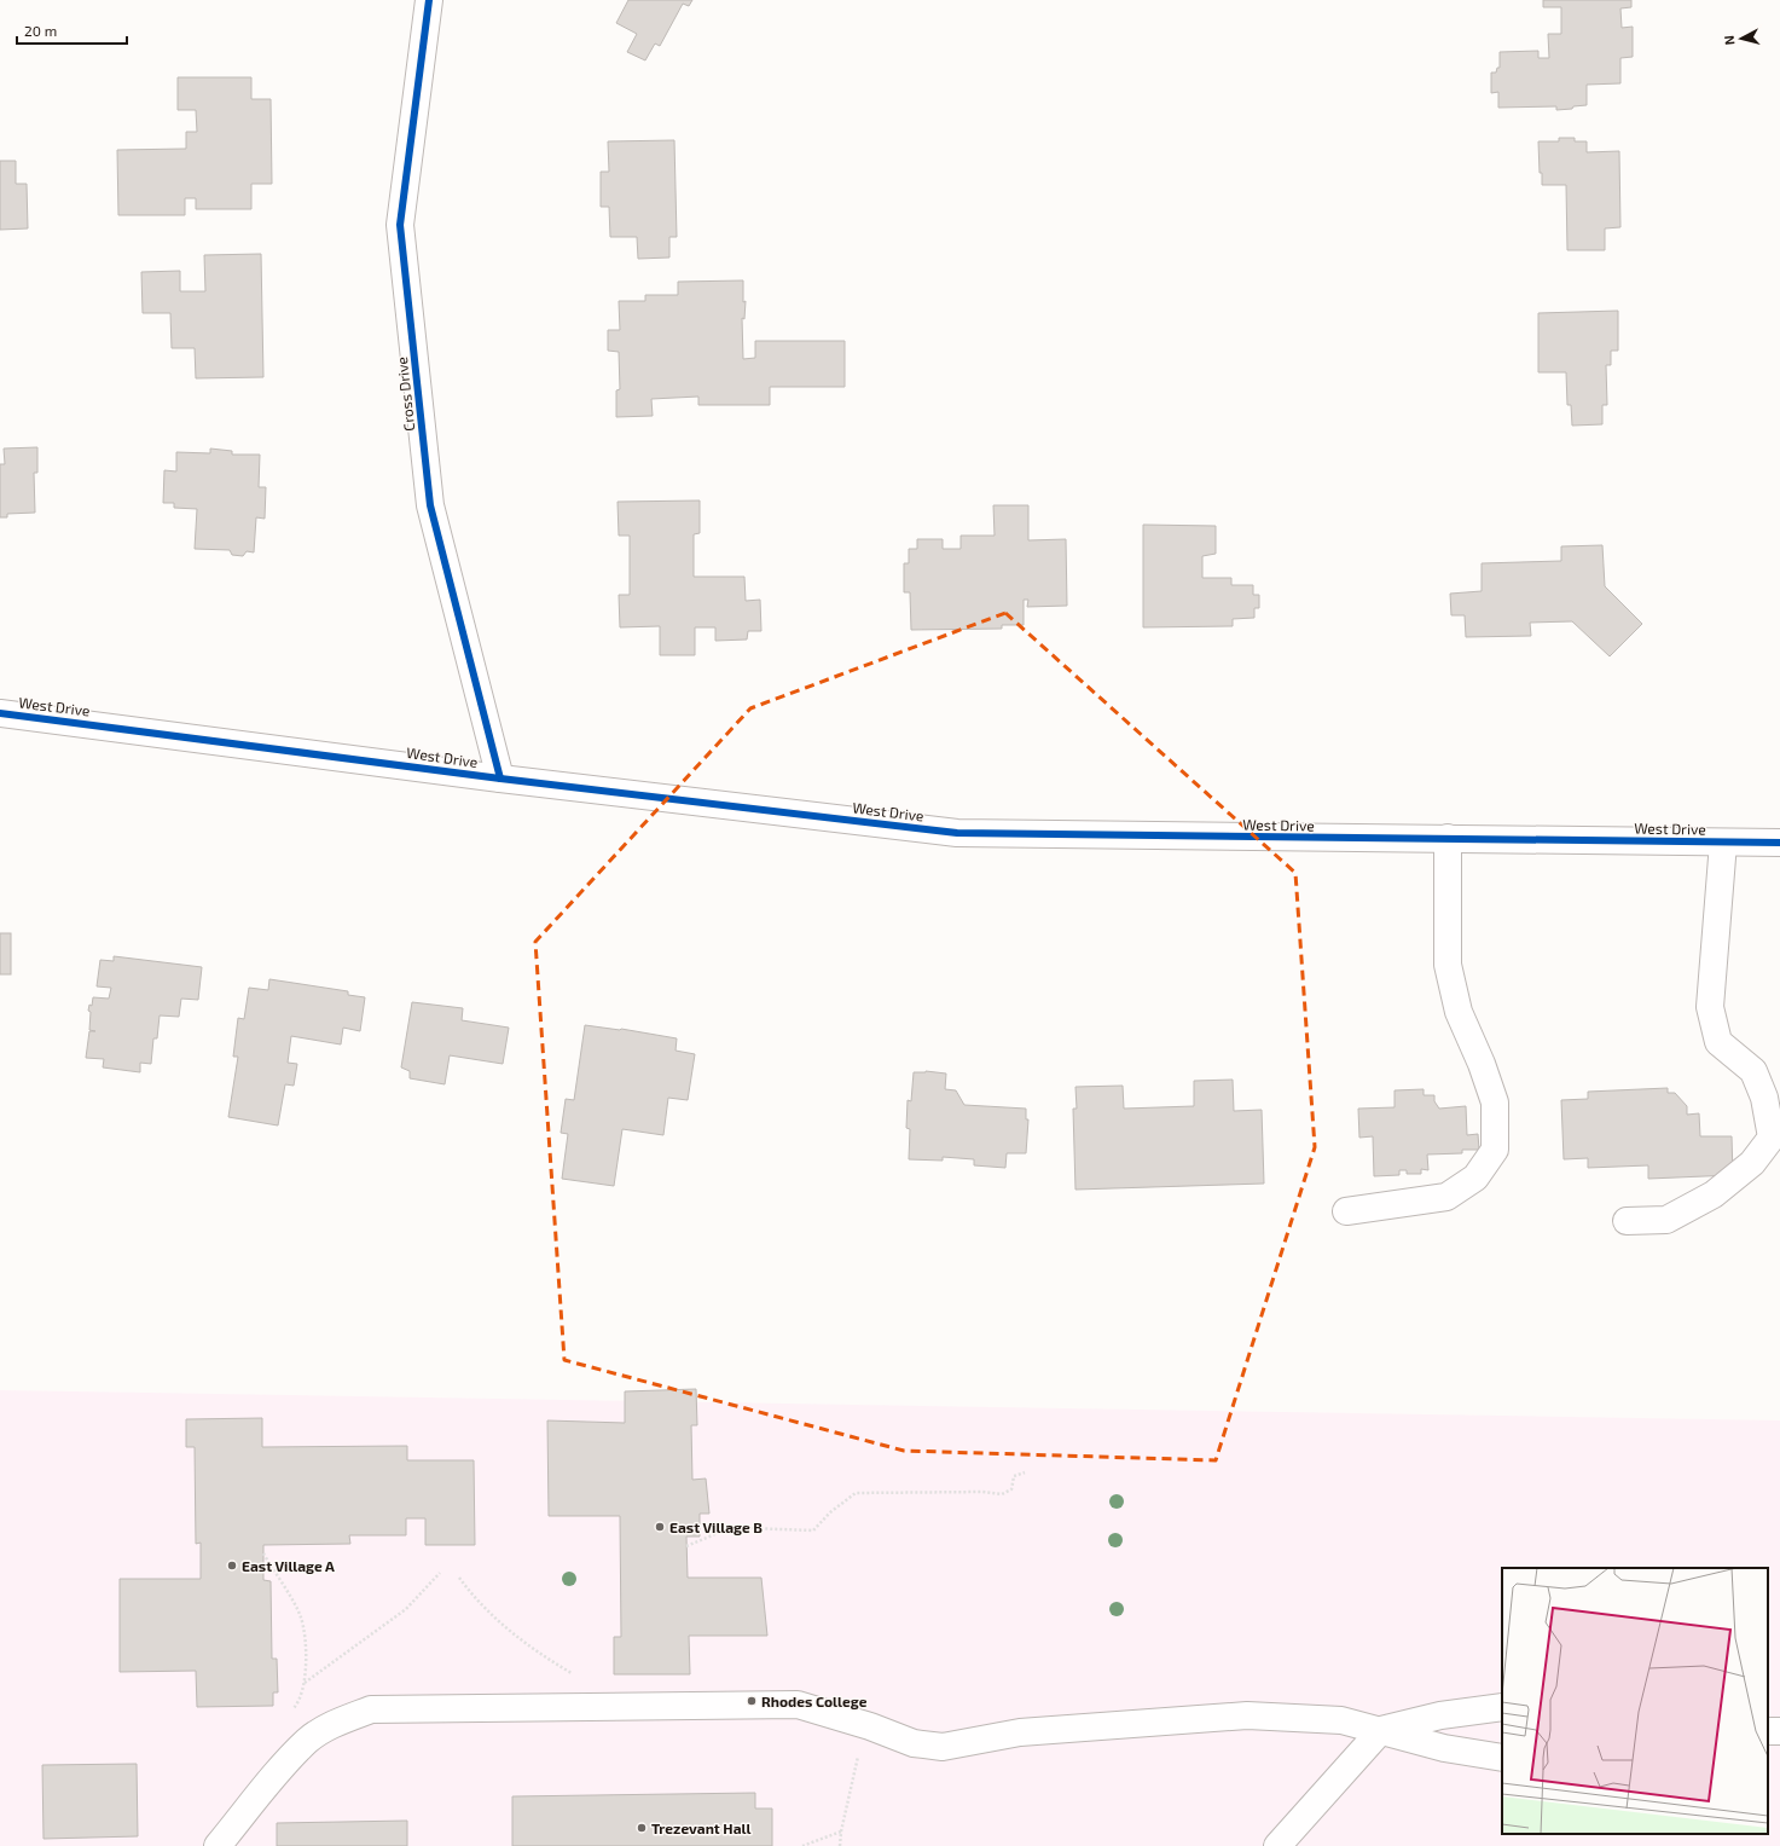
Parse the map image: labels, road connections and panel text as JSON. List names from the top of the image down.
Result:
{
  "streets": {
    "street": ["Cross Drive", "West Drive"]
  },
  "crossings": [
    ["Cross Drive", "West Drive"]
  ],
  "places": [
    "East Village B",
    "East Village A",
    "Rhodes College",
    "Trezevant Hall"
  ],
  "scale_bar": "20 m",
  "north": "left"
}
